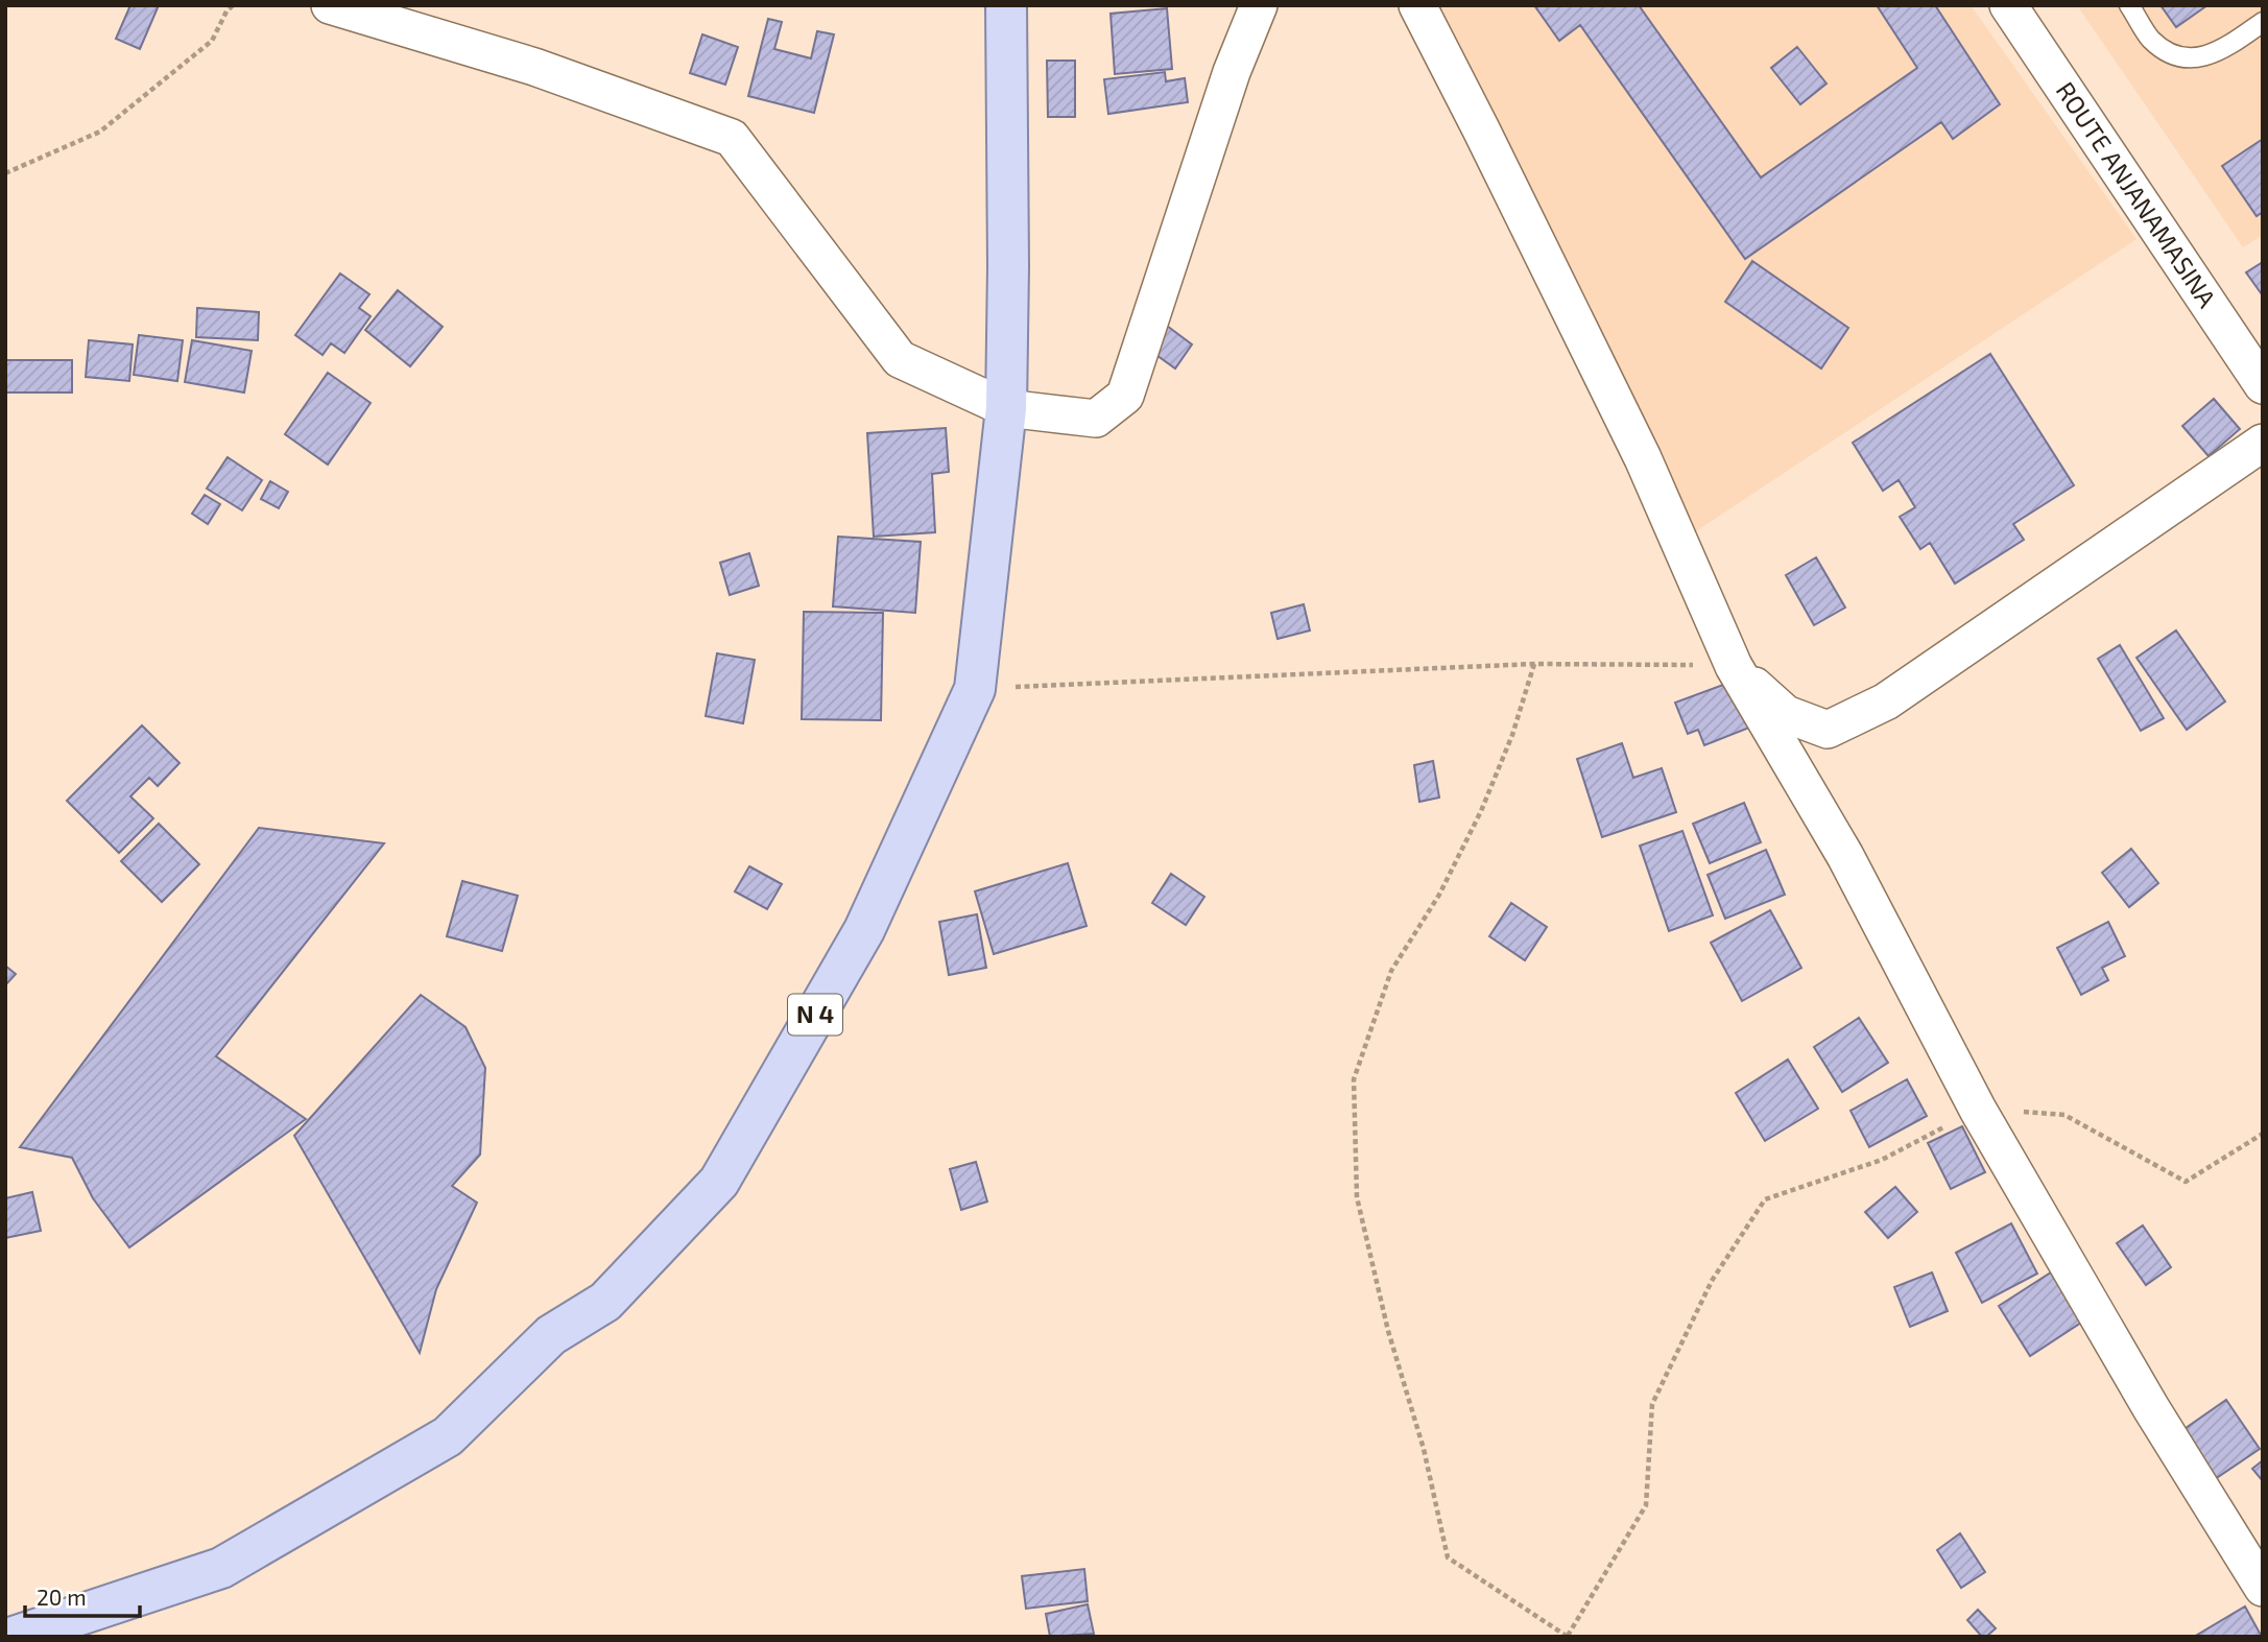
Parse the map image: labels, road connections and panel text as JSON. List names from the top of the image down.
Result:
{
  "streets": {
    "main road": ["N 4"],
    "street": ["ROUTE ANJANAMASINA"]
  },
  "scale_bar": "20 m"
}
